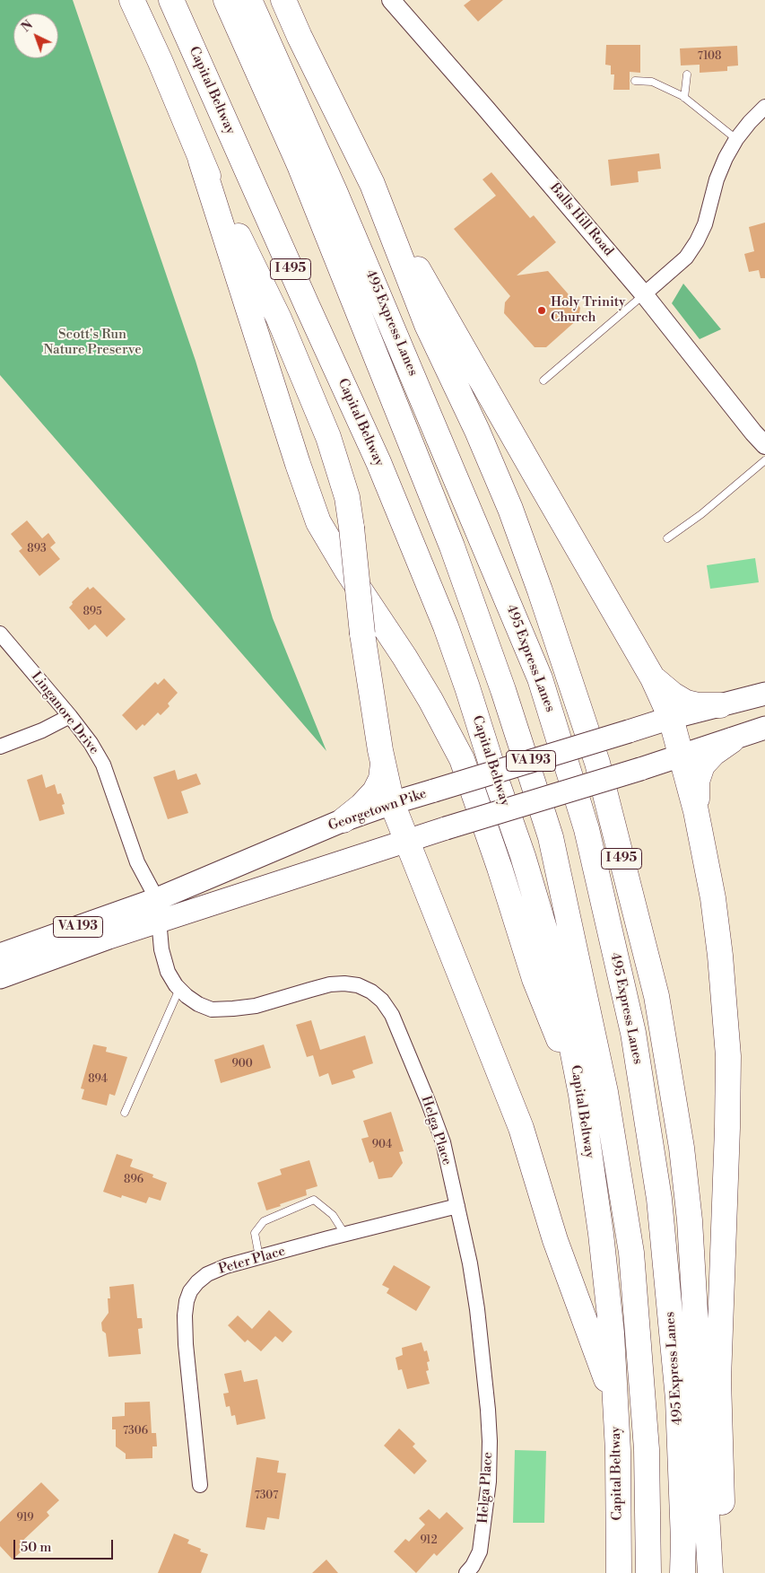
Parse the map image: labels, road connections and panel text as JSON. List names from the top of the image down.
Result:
{
  "streets": {
    "highway": ["Capital Beltway", "I 495", "495 Express Lanes"],
    "main road": ["VA 193", "Georgetown Pike"],
    "street": [
      "Balls Hill Road",
      "Linganore Drive",
      "Helga Place",
      "Peter Place"
    ]
  },
  "crossings": [
    ["Linganore Drive", "Georgetown Pike"],
    ["Linganore Drive", "Helga Place"],
    ["VA 193", "Helga Place"],
    ["Georgetown Pike", "Helga Place"],
    ["Helga Place", "Peter Place"]
  ],
  "parks": ["Scott's Run Nature Preserve"],
  "places": ["Holy Trinity Church"],
  "house_numbers": [
    "7108",
    "893",
    "895",
    "900",
    "894",
    "904",
    "896",
    "7306",
    "7307",
    "919",
    "912"
  ],
  "scale_bar": "50 m",
  "north": "top left"
}
